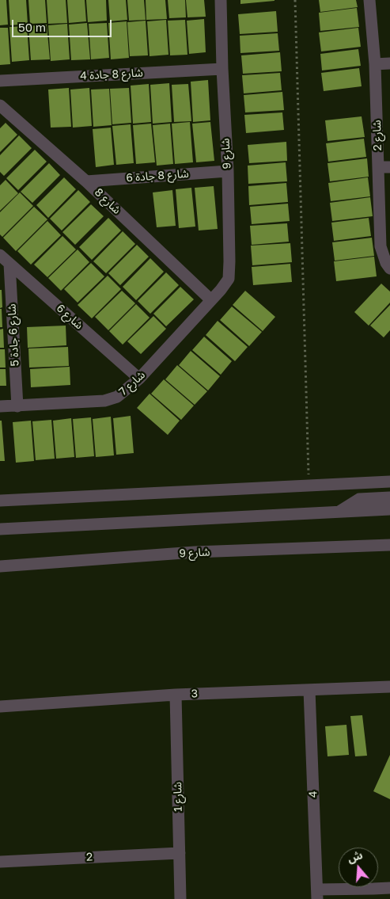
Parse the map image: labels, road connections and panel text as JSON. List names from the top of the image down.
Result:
{
  "streets": {
    "street": [
      "شارع 8 جادة 4",
      "شارع 2",
      "شارع 9",
      "شارع 8 جادة 6",
      "شارع 8",
      "شارع 6",
      "شارع 6 جادة 5",
      "شارع 7",
      "3",
      "4",
      "شارع 1",
      "2"
    ]
  },
  "crossings": [
    ["شارع 8 جادة 4", "شارع 9"],
    ["شارع 9", "شارع 8 جادة 6"],
    ["شارع 9", "شارع 8"],
    ["شارع 9", "شارع 7"],
    ["شارع 8 جادة 6", "شارع 8"],
    ["شارع 8", "شارع 7"],
    ["شارع 6", "شارع 6 جادة 5"],
    ["شارع 6", "شارع 7"],
    ["شارع 6 جادة 5", "شارع 7"],
    ["3", "4"],
    ["3", "شارع 1"],
    ["شارع 1", "2"]
  ],
  "scale_bar": "50 m",
  "north": "top"
}
